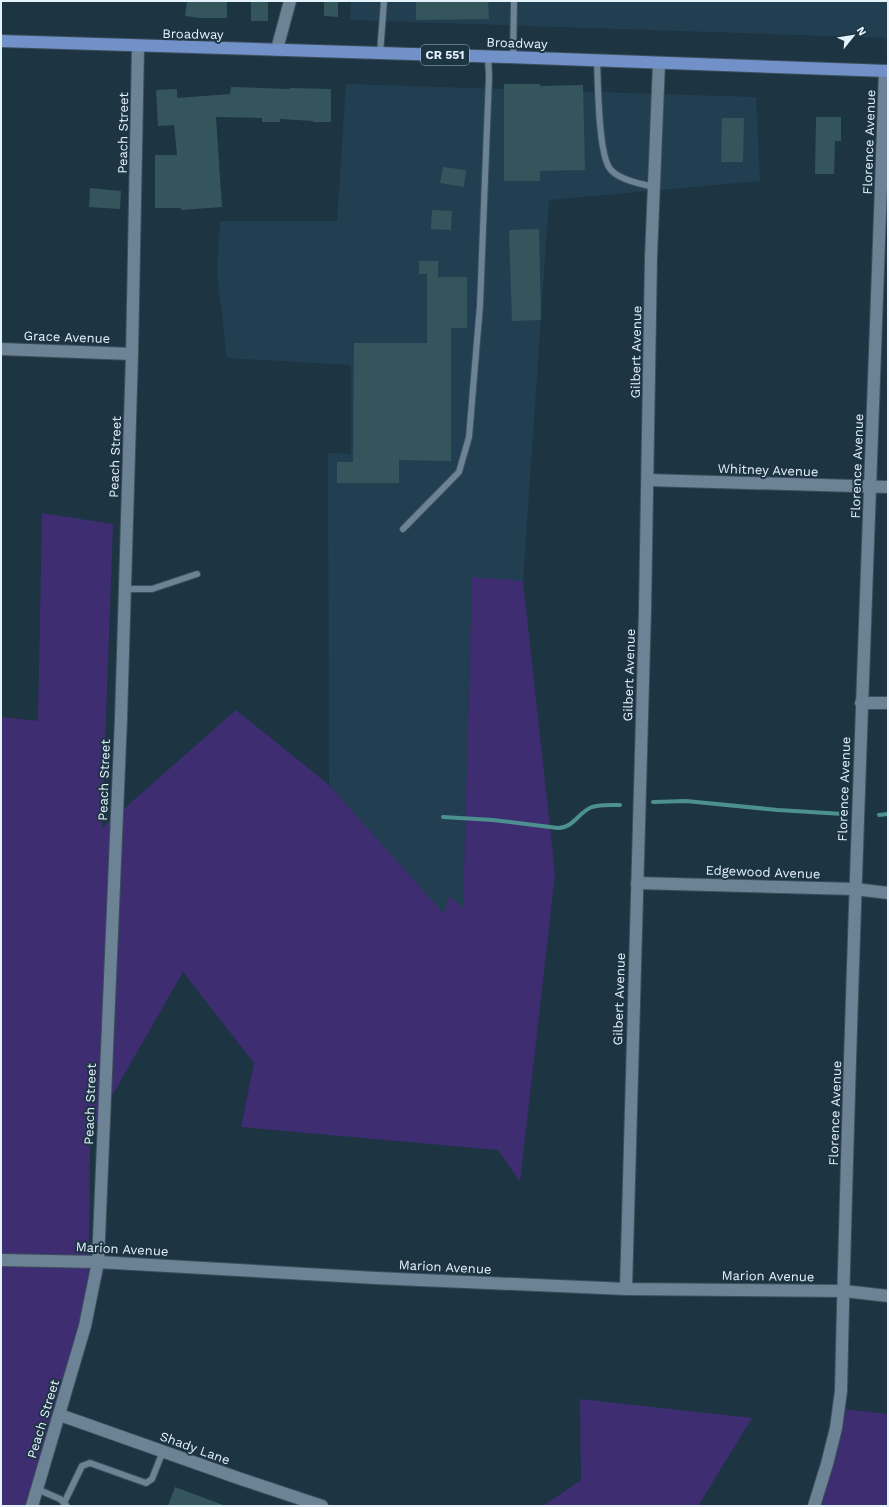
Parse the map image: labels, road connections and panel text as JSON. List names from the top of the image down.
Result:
{
  "streets": {
    "main road": ["Broadway", "CR 551"],
    "street": [
      "Peach Street",
      "Florence Avenue",
      "Grace Avenue",
      "Gilbert Avenue",
      "Whitney Avenue",
      "Edgewood Avenue",
      "Marion Avenue",
      "Shady Lane"
    ]
  },
  "crossings": [
    ["Broadway", "Peach Street"],
    ["Broadway", "Florence Avenue"],
    ["Broadway", "Gilbert Avenue"],
    ["Peach Street", "Grace Avenue"],
    ["Peach Street", "Marion Avenue"],
    ["Peach Street", "Shady Lane"],
    ["Florence Avenue", "Whitney Avenue"],
    ["Florence Avenue", "Edgewood Avenue"],
    ["Florence Avenue", "Marion Avenue"],
    ["Gilbert Avenue", "Whitney Avenue"],
    ["Gilbert Avenue", "Edgewood Avenue"],
    ["Gilbert Avenue", "Marion Avenue"]
  ],
  "north": "top right"
}
